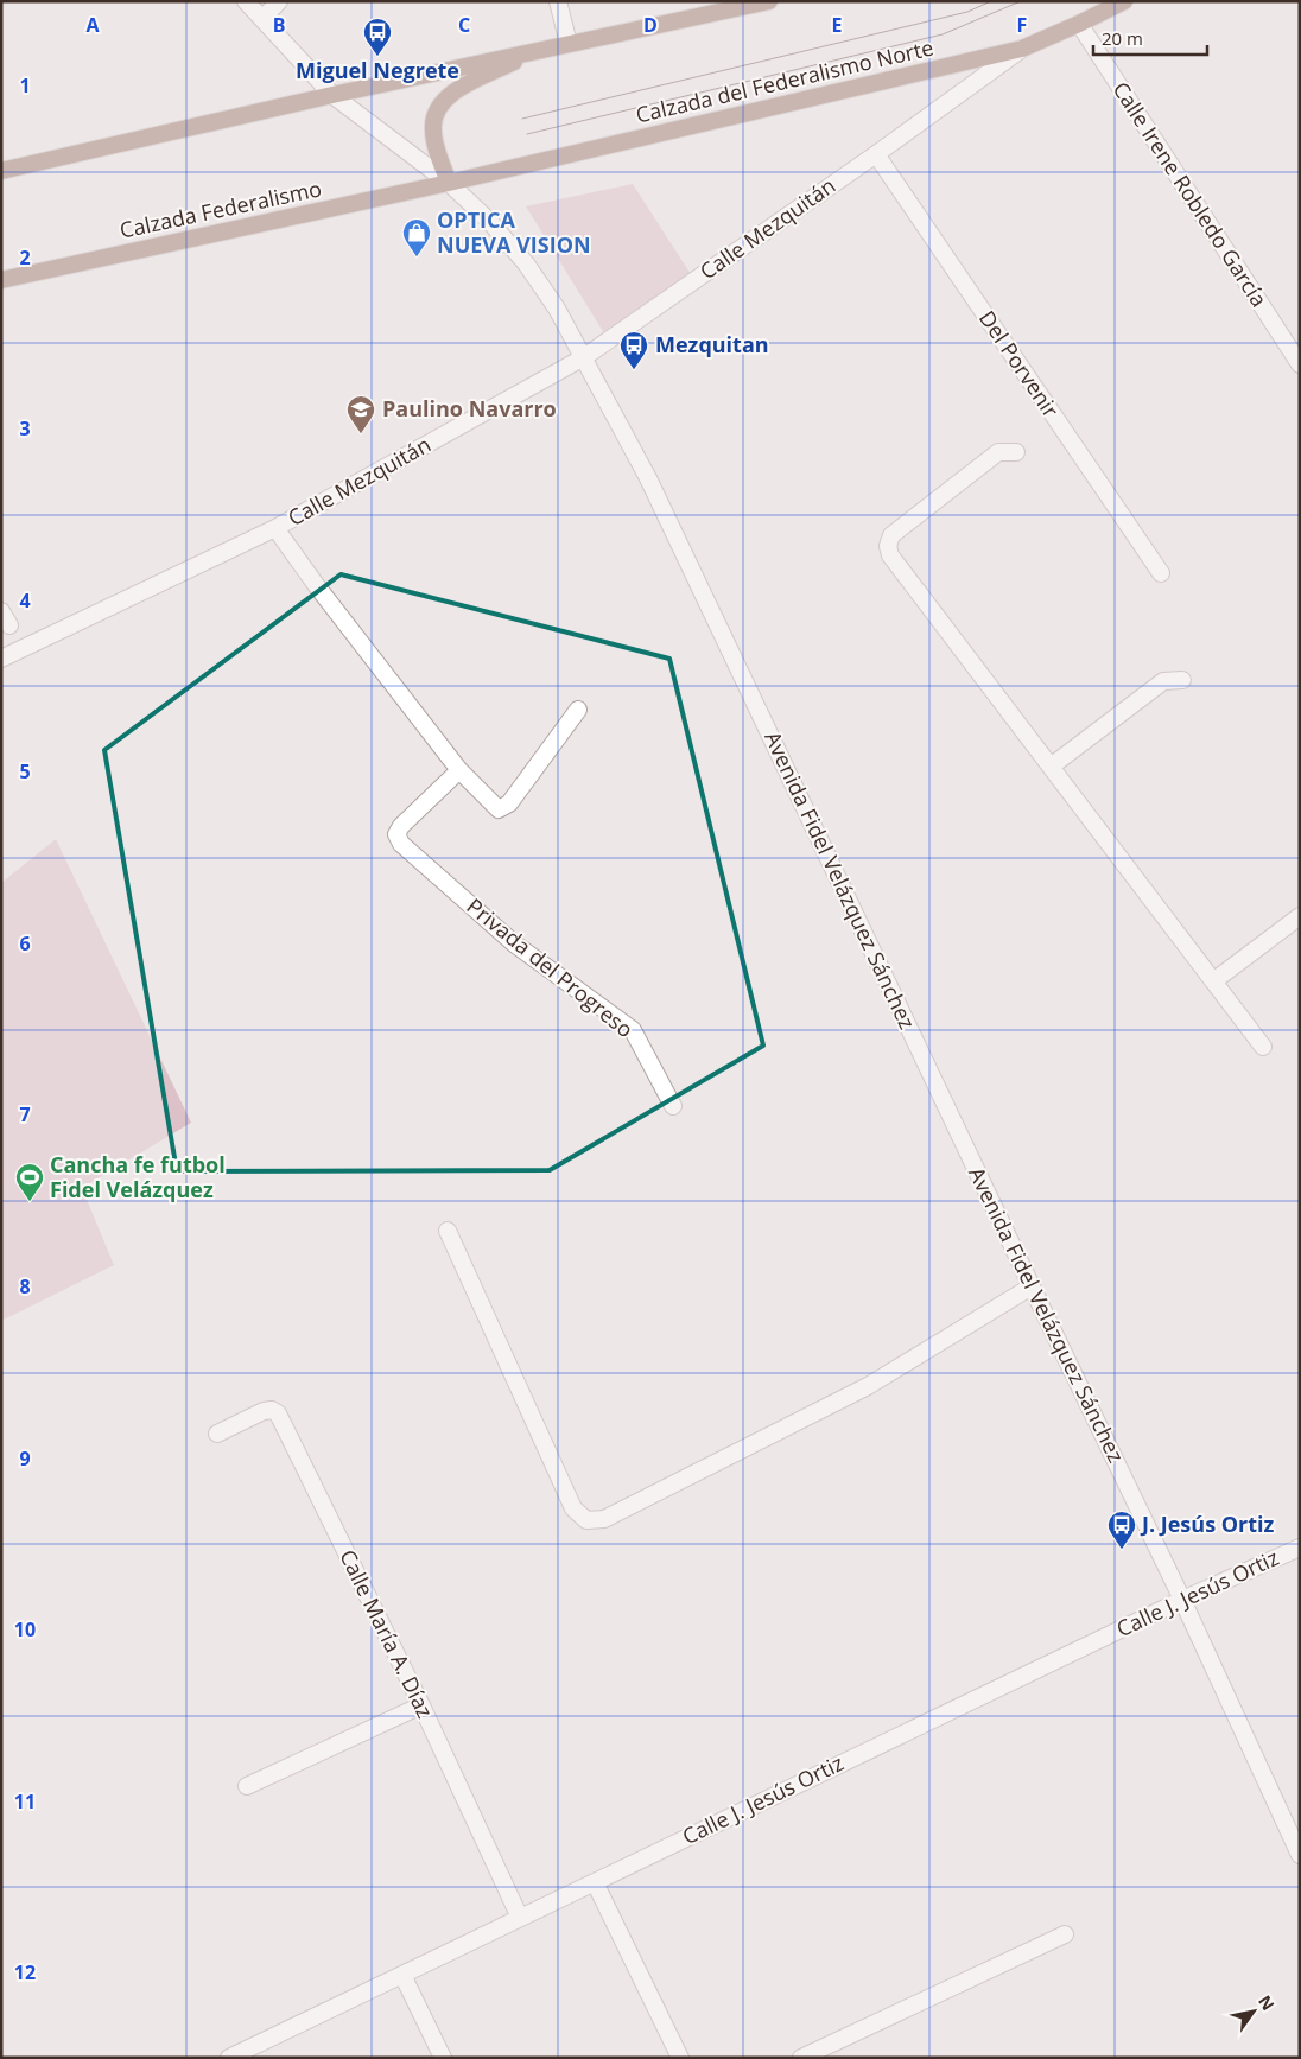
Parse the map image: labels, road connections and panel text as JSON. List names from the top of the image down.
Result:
{
  "streets": {
    "main road": ["Calzada del Federalismo Norte", "Calzada Federalismo"],
    "street": [
      "Calle Irene Robledo García",
      "Calle Mezquitán",
      "Del Porvenir",
      "Avenida Fidel Velázquez Sánchez",
      "Privada del Progreso",
      "Calle J. Jesús Ortiz",
      "Calle María A. Díaz"
    ]
  },
  "crossings": [
    ["Calzada del Federalismo Norte", "Calle Irene Robledo García"],
    ["Calzada del Federalismo Norte", "Calzada Federalismo"],
    ["Calzada del Federalismo Norte", "Calle Mezquitán"],
    ["Calzada del Federalismo Norte", "Avenida Fidel Velázquez Sánchez"],
    ["Calzada Federalismo", "Avenida Fidel Velázquez Sánchez"],
    ["Calle Mezquitán", "Del Porvenir"],
    ["Calle Mezquitán", "Avenida Fidel Velázquez Sánchez"],
    ["Avenida Fidel Velázquez Sánchez", "Calle J. Jesús Ortiz"],
    ["Calle J. Jesús Ortiz", "Calle María A. Díaz"]
  ],
  "places": {
    "bus stop": ["Miguel Negrete", "Mezquitan", "J. Jesús Ortiz"],
    "shop": ["OPTICA NUEVA VISION"],
    "school or university": ["Paulino Navarro"],
    "sports": ["Cancha fe futbol Fidel Velázquez"]
  },
  "scale_bar": "20 m",
  "north": "top right",
  "grid": {
    "columns": [
      "A",
      "B",
      "C",
      "D",
      "E",
      "F"
    ],
    "rows": [
      "1",
      "2",
      "3",
      "4",
      "5",
      "6",
      "7",
      "8",
      "9",
      "10",
      "11",
      "12"
    ]
  }
}
